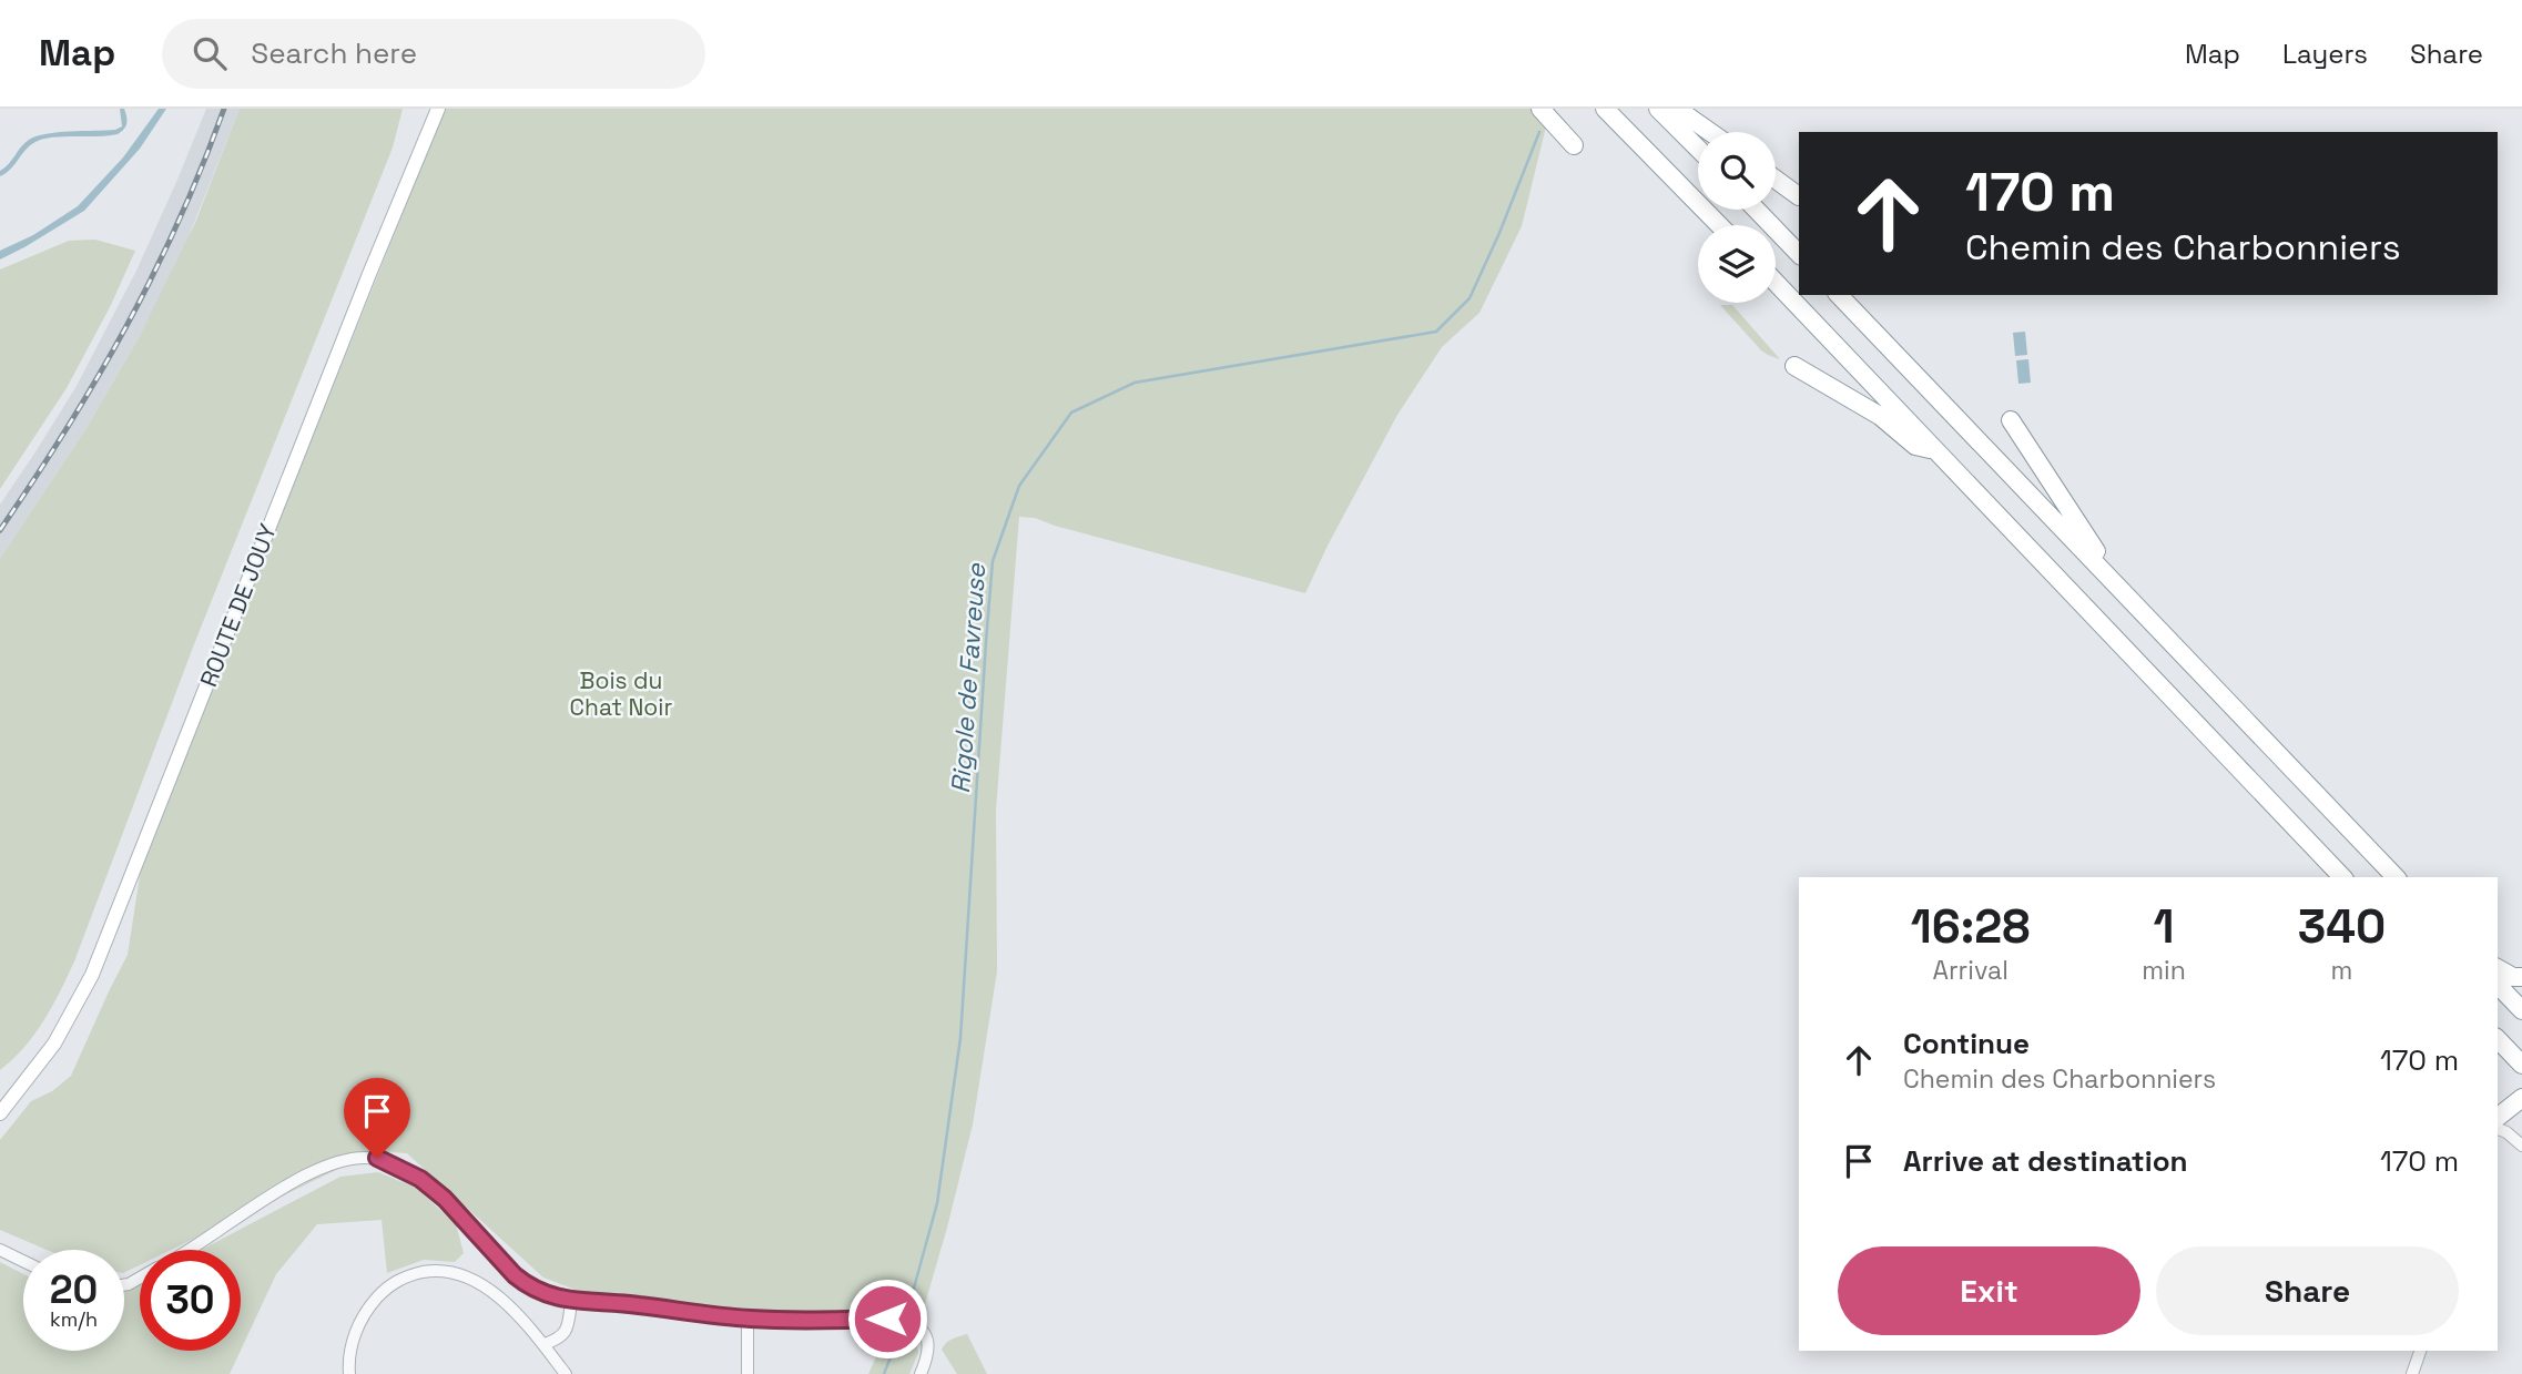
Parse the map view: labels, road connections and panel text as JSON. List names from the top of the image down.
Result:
{
  "streets": {
    "main road": ["ROUTE DE JOUY"]
  },
  "water": ["Rigole de Favreuse"],
  "parks": ["Bois du Chat Noir"],
  "page": {
    "header": "Map",
    "search": "Search here",
    "nav": ["Map", "Layers", "Share"],
    "turn": ["170 m", "Chemin des Charbonniers"],
    "eta": [
      "16:28",
      "Arrival",
      "1",
      "min",
      "340",
      "m"
    ],
    "list": [
      {
        "name": "Continue",
        "note": "Chemin des Charbonniers",
        "value": "170 m"
      },
      {
        "name": "Arrive at destination",
        "value": "170 m"
      }
    ],
    "buttons": ["Exit", "Share"],
    "speed": "20 km/h",
    "limit": "30"
  }
}
